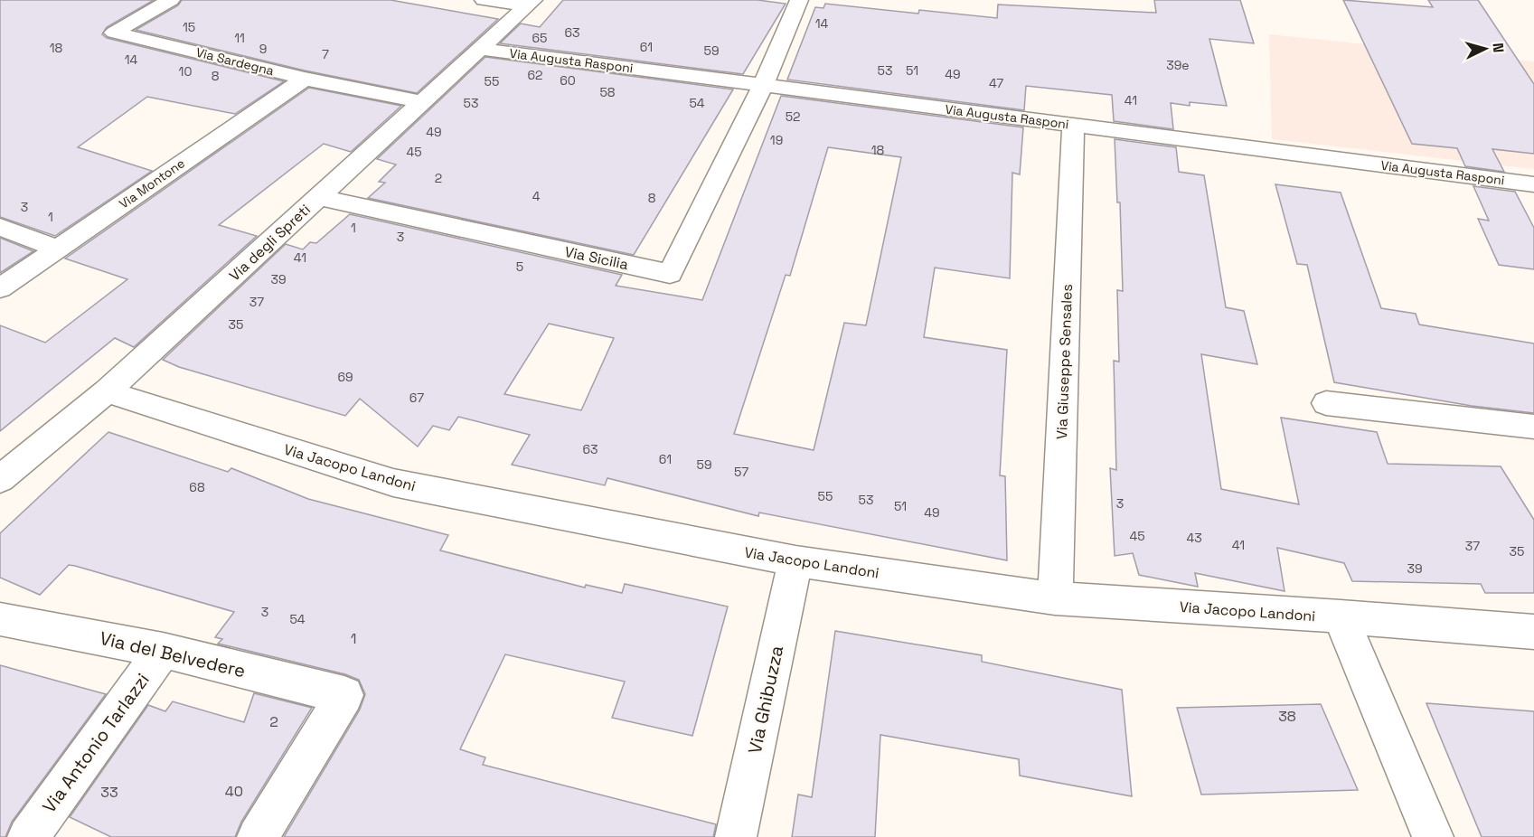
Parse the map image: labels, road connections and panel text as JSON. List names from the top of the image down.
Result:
{
  "streets": {
    "street": [
      "Via Augusta Rasponi",
      "Via Sardegna",
      "Via Montone",
      "Via degli Spreti",
      "Via Sicilia",
      "Via Giuseppe Sensales",
      "Via Jacopo Landoni",
      "Via del Belvedere",
      "Via Ghibuzza",
      "Via Antonio Tarlazzi"
    ]
  },
  "crossings": [
    ["Via Augusta Rasponi", "Via degli Spreti"],
    ["Via Augusta Rasponi", "Via Sicilia"],
    ["Via Augusta Rasponi", "Via Giuseppe Sensales"],
    ["Via Sardegna", "Via Montone"],
    ["Via Sardegna", "Via degli Spreti"],
    ["Via degli Spreti", "Via Sicilia"],
    ["Via degli Spreti", "Via Jacopo Landoni"],
    ["Via Giuseppe Sensales", "Via Jacopo Landoni"],
    ["Via Jacopo Landoni", "Via Ghibuzza"],
    ["Via del Belvedere", "Via Antonio Tarlazzi"]
  ],
  "house_numbers": [
    "14",
    "15",
    "63",
    "11",
    "65",
    "61",
    "18",
    "9",
    "59",
    "7",
    "14",
    "39e",
    "53",
    "51",
    "10",
    "49",
    "62",
    "8",
    "60",
    "55",
    "47",
    "58",
    "41",
    "53",
    "54",
    "52",
    "49",
    "19",
    "18",
    "45",
    "2",
    "4",
    "8",
    "3",
    "1",
    "1",
    "3",
    "41",
    "5",
    "39",
    "37",
    "35",
    "69",
    "67",
    "63",
    "61",
    "59",
    "57",
    "68",
    "55",
    "53",
    "3",
    "51",
    "49",
    "45",
    "43",
    "41",
    "37",
    "35",
    "39",
    "3",
    "54",
    "1",
    "38",
    "2",
    "40",
    "33"
  ],
  "north": "right"
}
